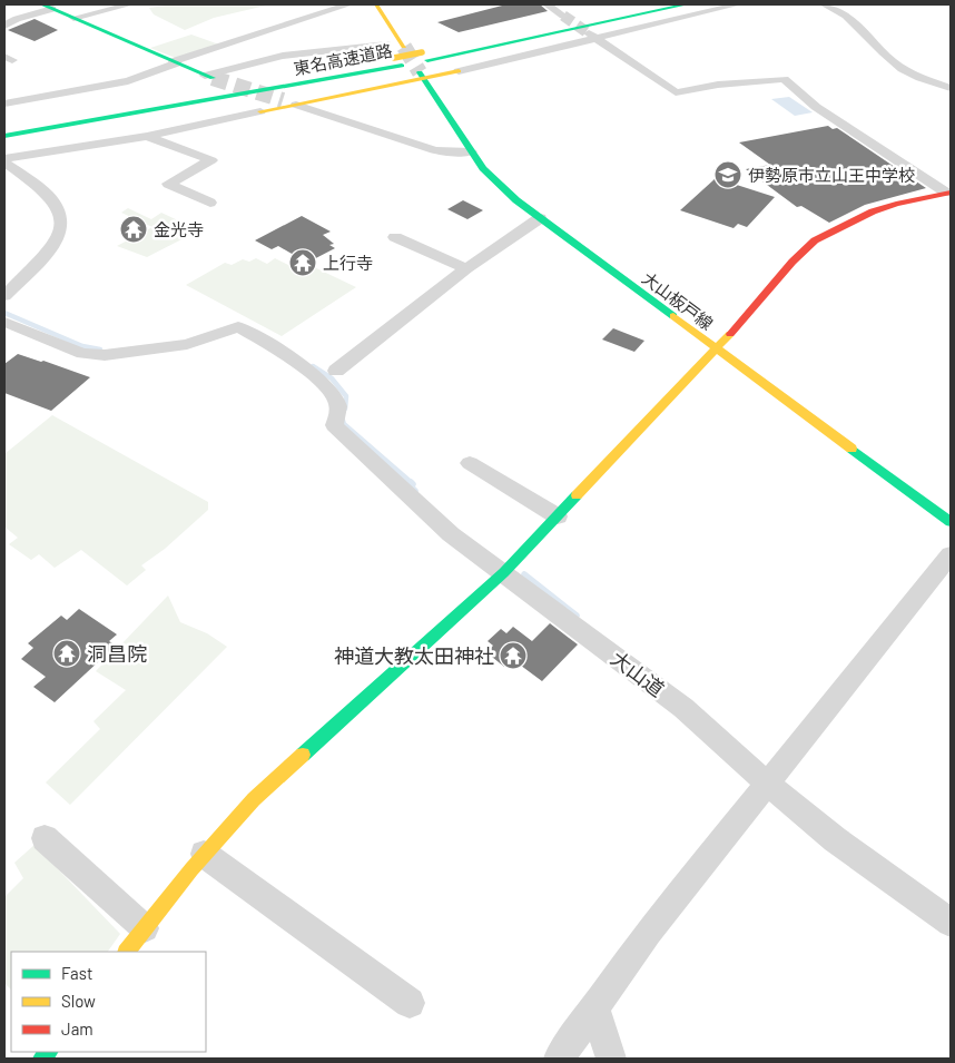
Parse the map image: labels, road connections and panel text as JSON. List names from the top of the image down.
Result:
{
  "streets": {
    "main road": ["東名高速道路", "大山板戸線"],
    "street": ["大山道"]
  },
  "places": {
    "school or university": ["伊勢原市立山王中学校"],
    "temple": [
      "金光寺",
      "上行寺",
      "洞昌院",
      "神道大教太田神社"
    ]
  },
  "legend": ["Fast", "Slow", "Jam"]
}
